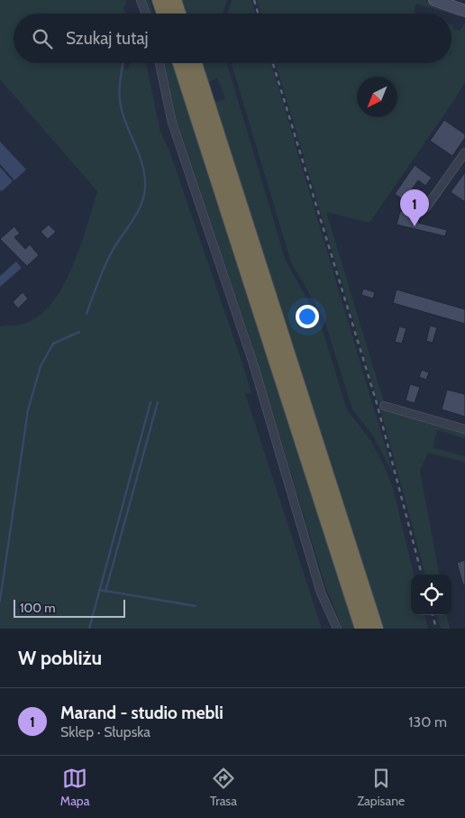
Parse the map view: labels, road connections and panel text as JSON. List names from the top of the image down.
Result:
{
  "scale_bar": "100 m",
  "north": "bottom left",
  "page": {
    "search": "Szukaj tutaj",
    "pins": "1",
    "scale": "100 m",
    "heading": "W pobliżu",
    "list": [
      {
        "mark": "1",
        "name": "Marand - studio mebli",
        "note": "Sklep · Słupska",
        "value": "130 m"
      }
    ],
    "nav": ["Mapa", "Trasa", "Zapisane"]
  }
}
